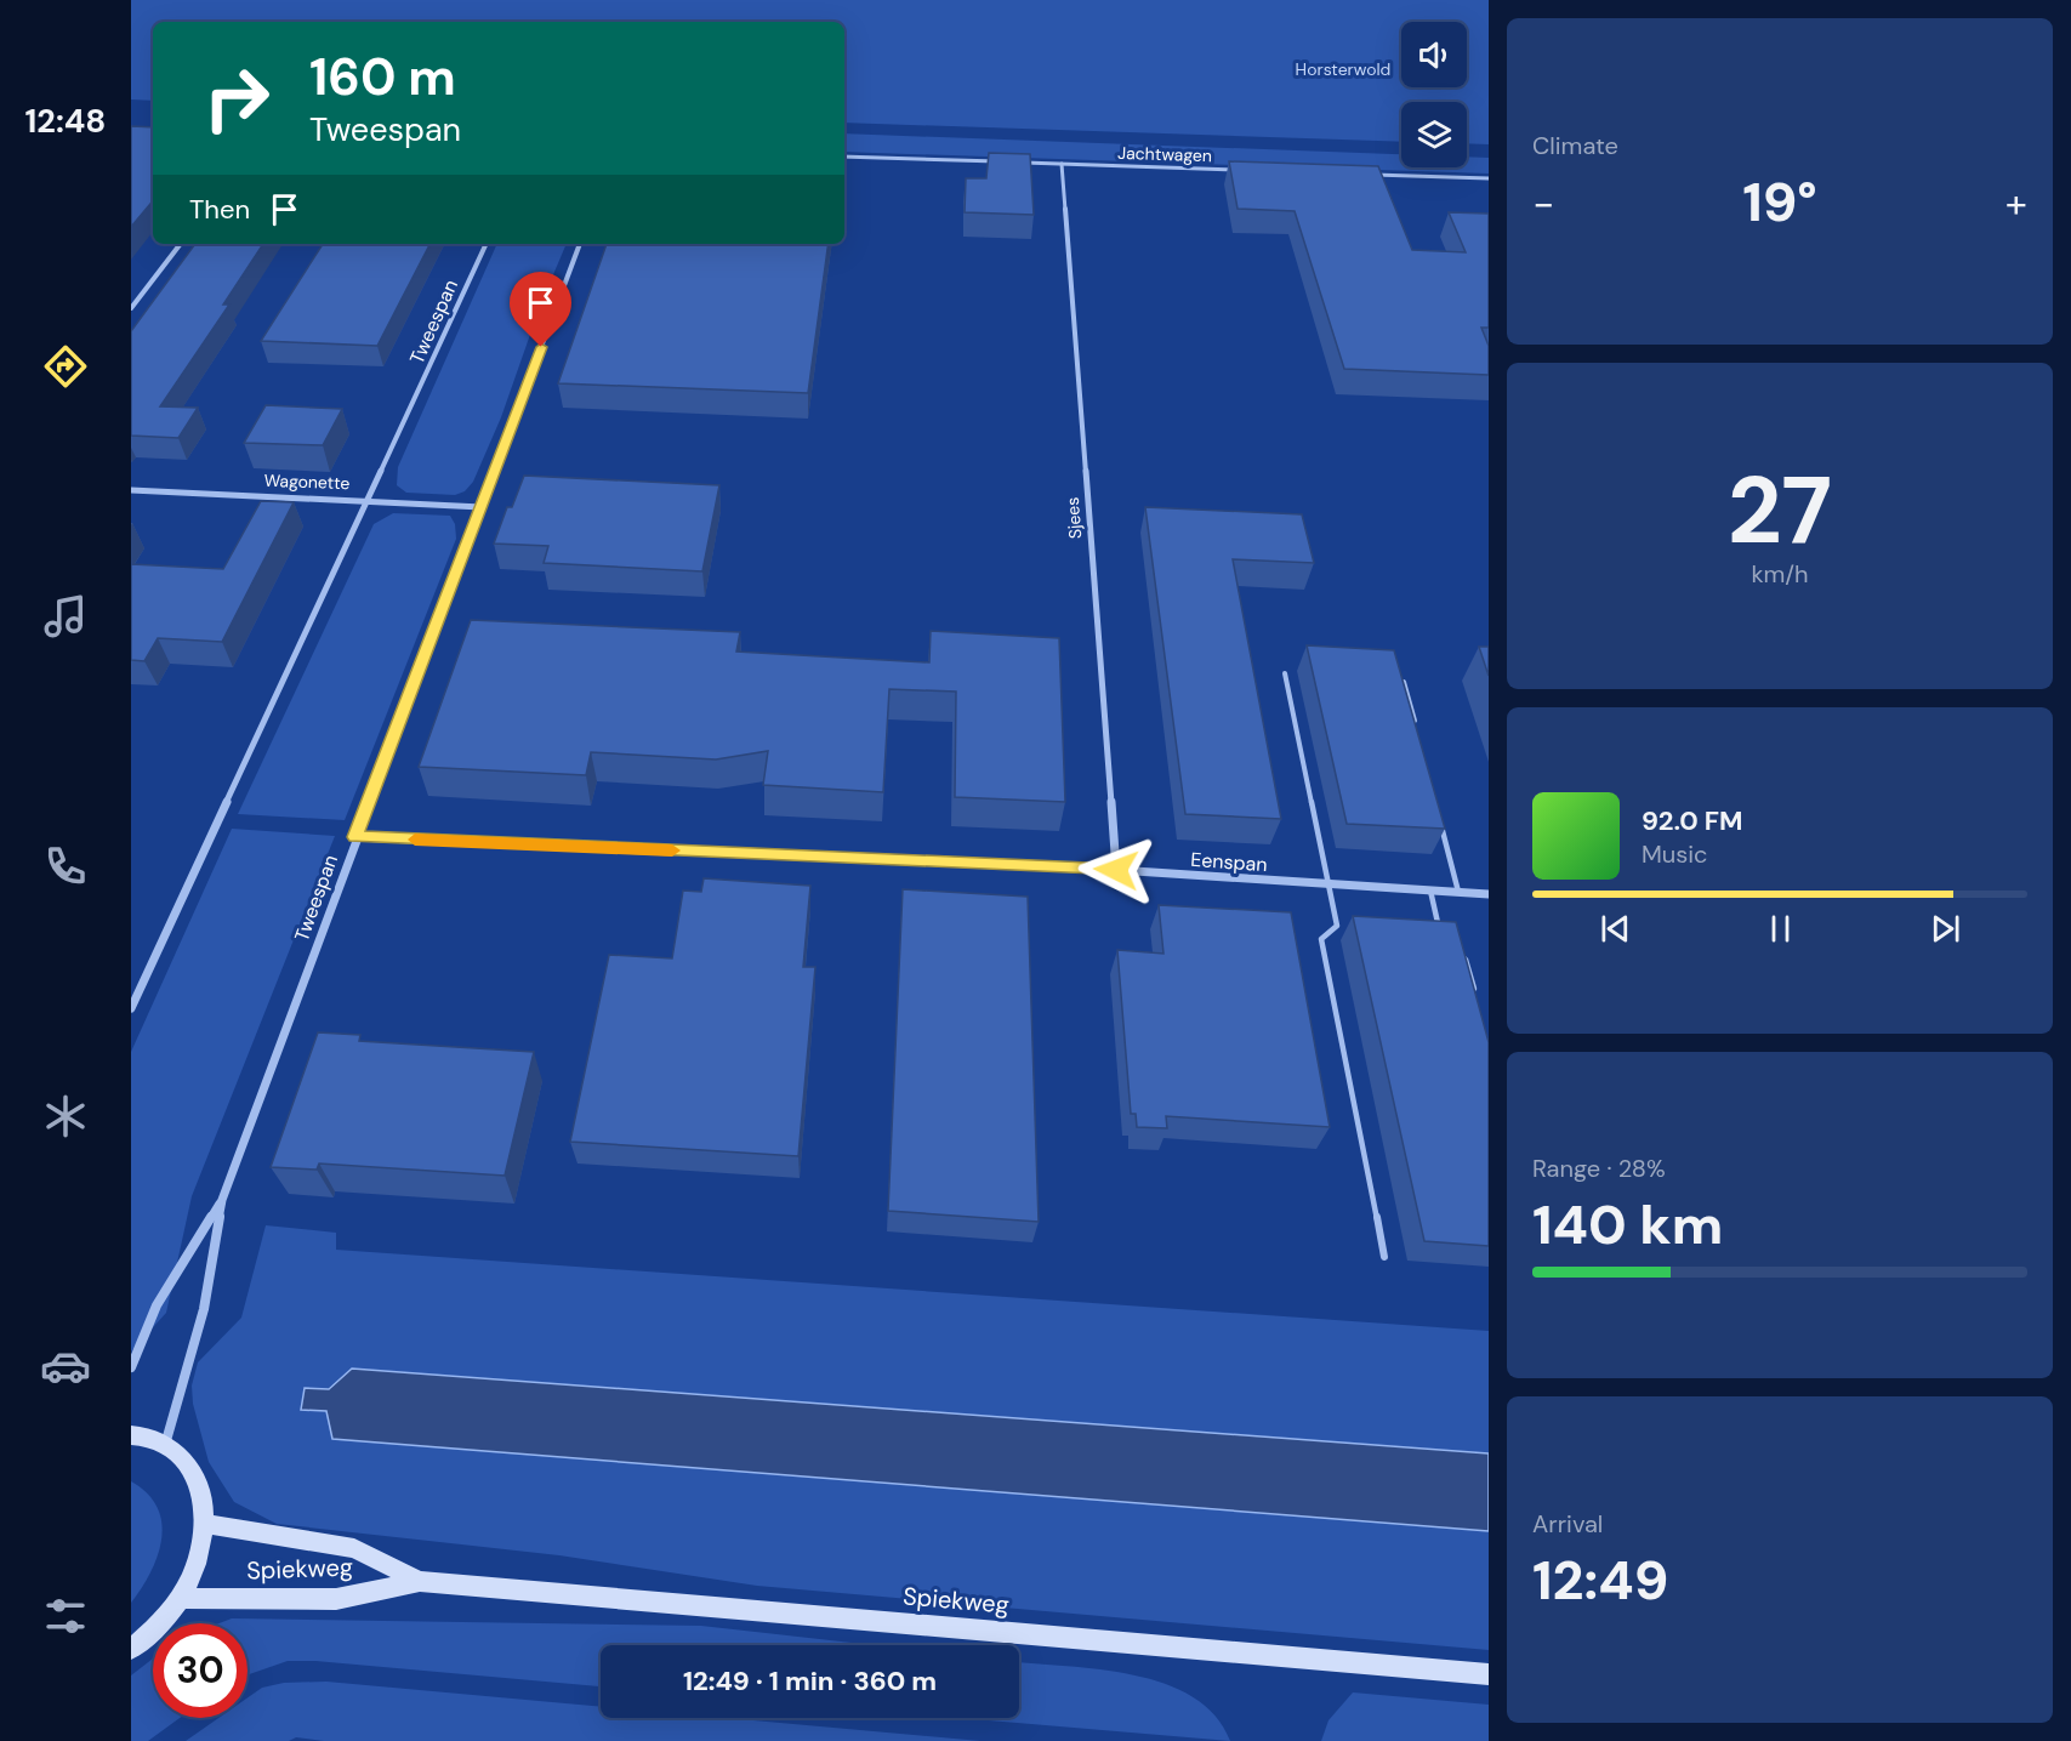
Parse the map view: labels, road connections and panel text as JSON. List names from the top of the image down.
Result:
{
  "streets": {
    "main road": ["Spiekweg"],
    "street": [
      "Jachtwagen",
      "Tweespan",
      "Wagonette",
      "Sjees",
      "Eenspan"
    ]
  },
  "crossings": [
    ["Jachtwagen", "Sjees"],
    ["Tweespan", "Wagonette"],
    ["Tweespan", "Eenspan"],
    ["Sjees", "Eenspan"]
  ],
  "parks": ["Horsterwold"],
  "page": {
    "tabs": "12:48",
    "tile": [
      "Climate",
      ["27", "km/h"],
      ["Range · 28%", "140 km"],
      ["Arrival", "12:49"]
    ],
    "turn": ["160 m", "Tweespan"],
    "heat": ["−", "19°", "+"],
    "then": "Then",
    "song": ["92.0 FM", "Music"],
    "limit": "30",
    "trip": "12:49 · 1 min · 360 m"
  }
}
